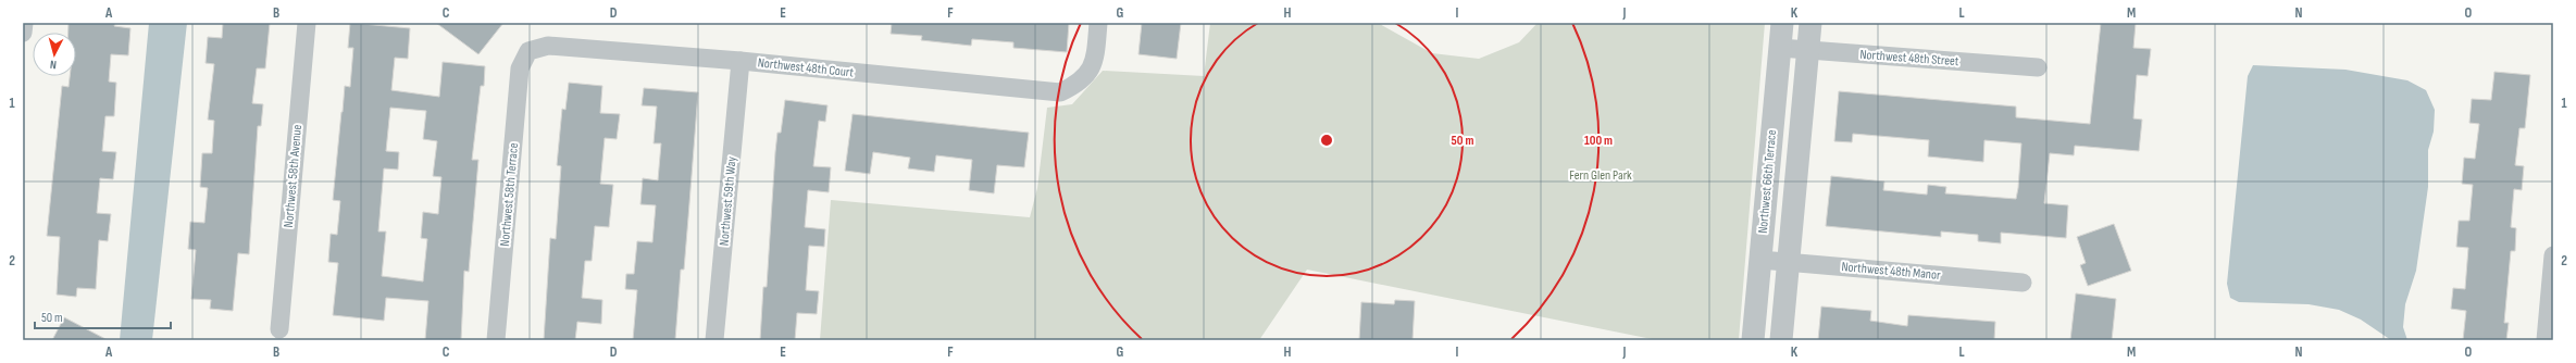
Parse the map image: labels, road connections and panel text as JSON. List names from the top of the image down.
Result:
{
  "streets": {
    "street": [
      "Northwest 48th Street",
      "Northwest 48th Court",
      "Northwest 58th Avenue",
      "Northwest 66th Terrace",
      "Northwest 58th Terrace",
      "Northwest 59th Way",
      "Northwest 48th Manor"
    ]
  },
  "crossings": [
    ["Northwest 48th Street", "Northwest 66th Terrace"],
    ["Northwest 48th Court", "Northwest 58th Terrace"],
    ["Northwest 48th Court", "Northwest 59th Way"],
    ["Northwest 66th Terrace", "Northwest 48th Manor"]
  ],
  "parks": ["Fern Glen Park"],
  "scale_bar": "50 m",
  "north": "bottom",
  "grid": {
    "columns": [
      "A",
      "B",
      "C",
      "D",
      "E",
      "F",
      "G",
      "H",
      "I",
      "J",
      "K",
      "L",
      "M",
      "N",
      "O"
    ],
    "rows": ["1", "2"]
  },
  "rings": ["50 m", "100 m"]
}
